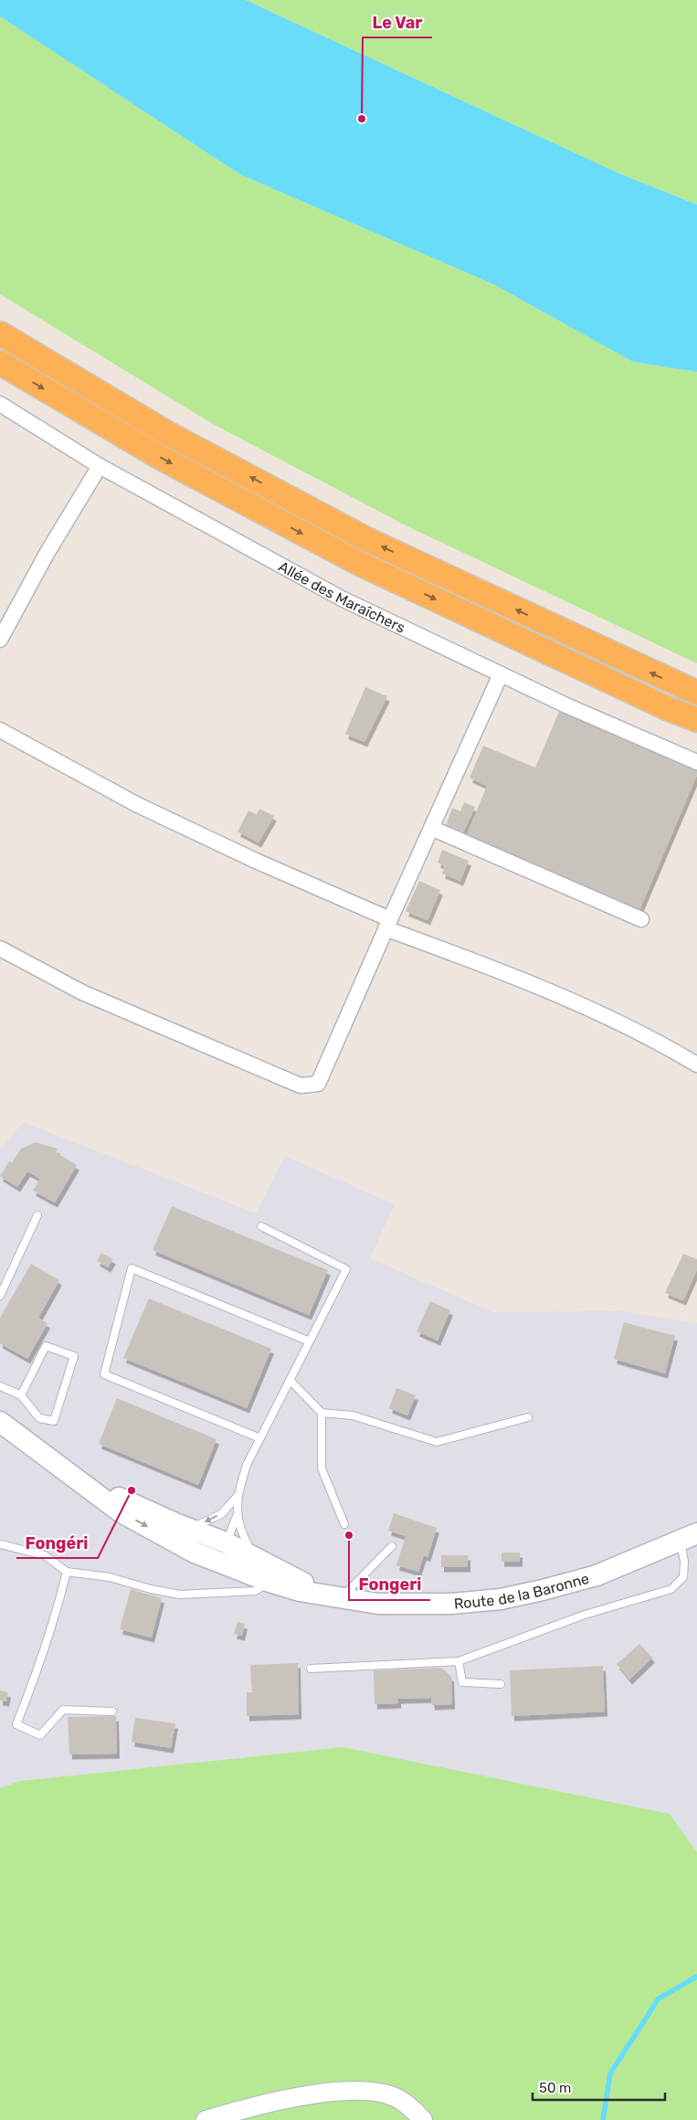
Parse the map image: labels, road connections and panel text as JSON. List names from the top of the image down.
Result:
{
  "streets": {
    "main road": ["Route de la Baronne"],
    "street": ["Allée des Maraîchers"]
  },
  "places": ["Le Var", "Fongéri", "Fongeri"],
  "scale_bar": "50 m"
}
